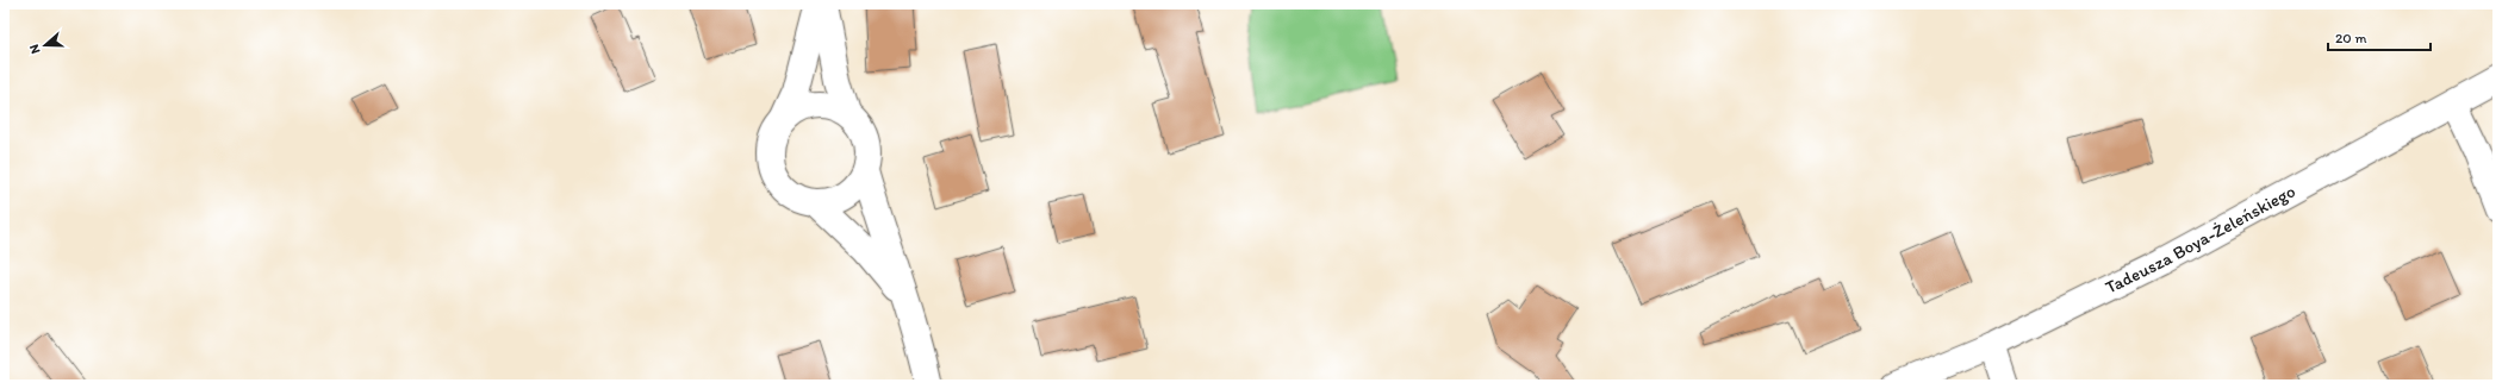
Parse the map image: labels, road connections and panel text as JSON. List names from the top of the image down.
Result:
{
  "streets": {
    "street": ["Tadeusza Boya-Żeleńskiego"]
  },
  "scale_bar": "20 m",
  "north": "left"
}
